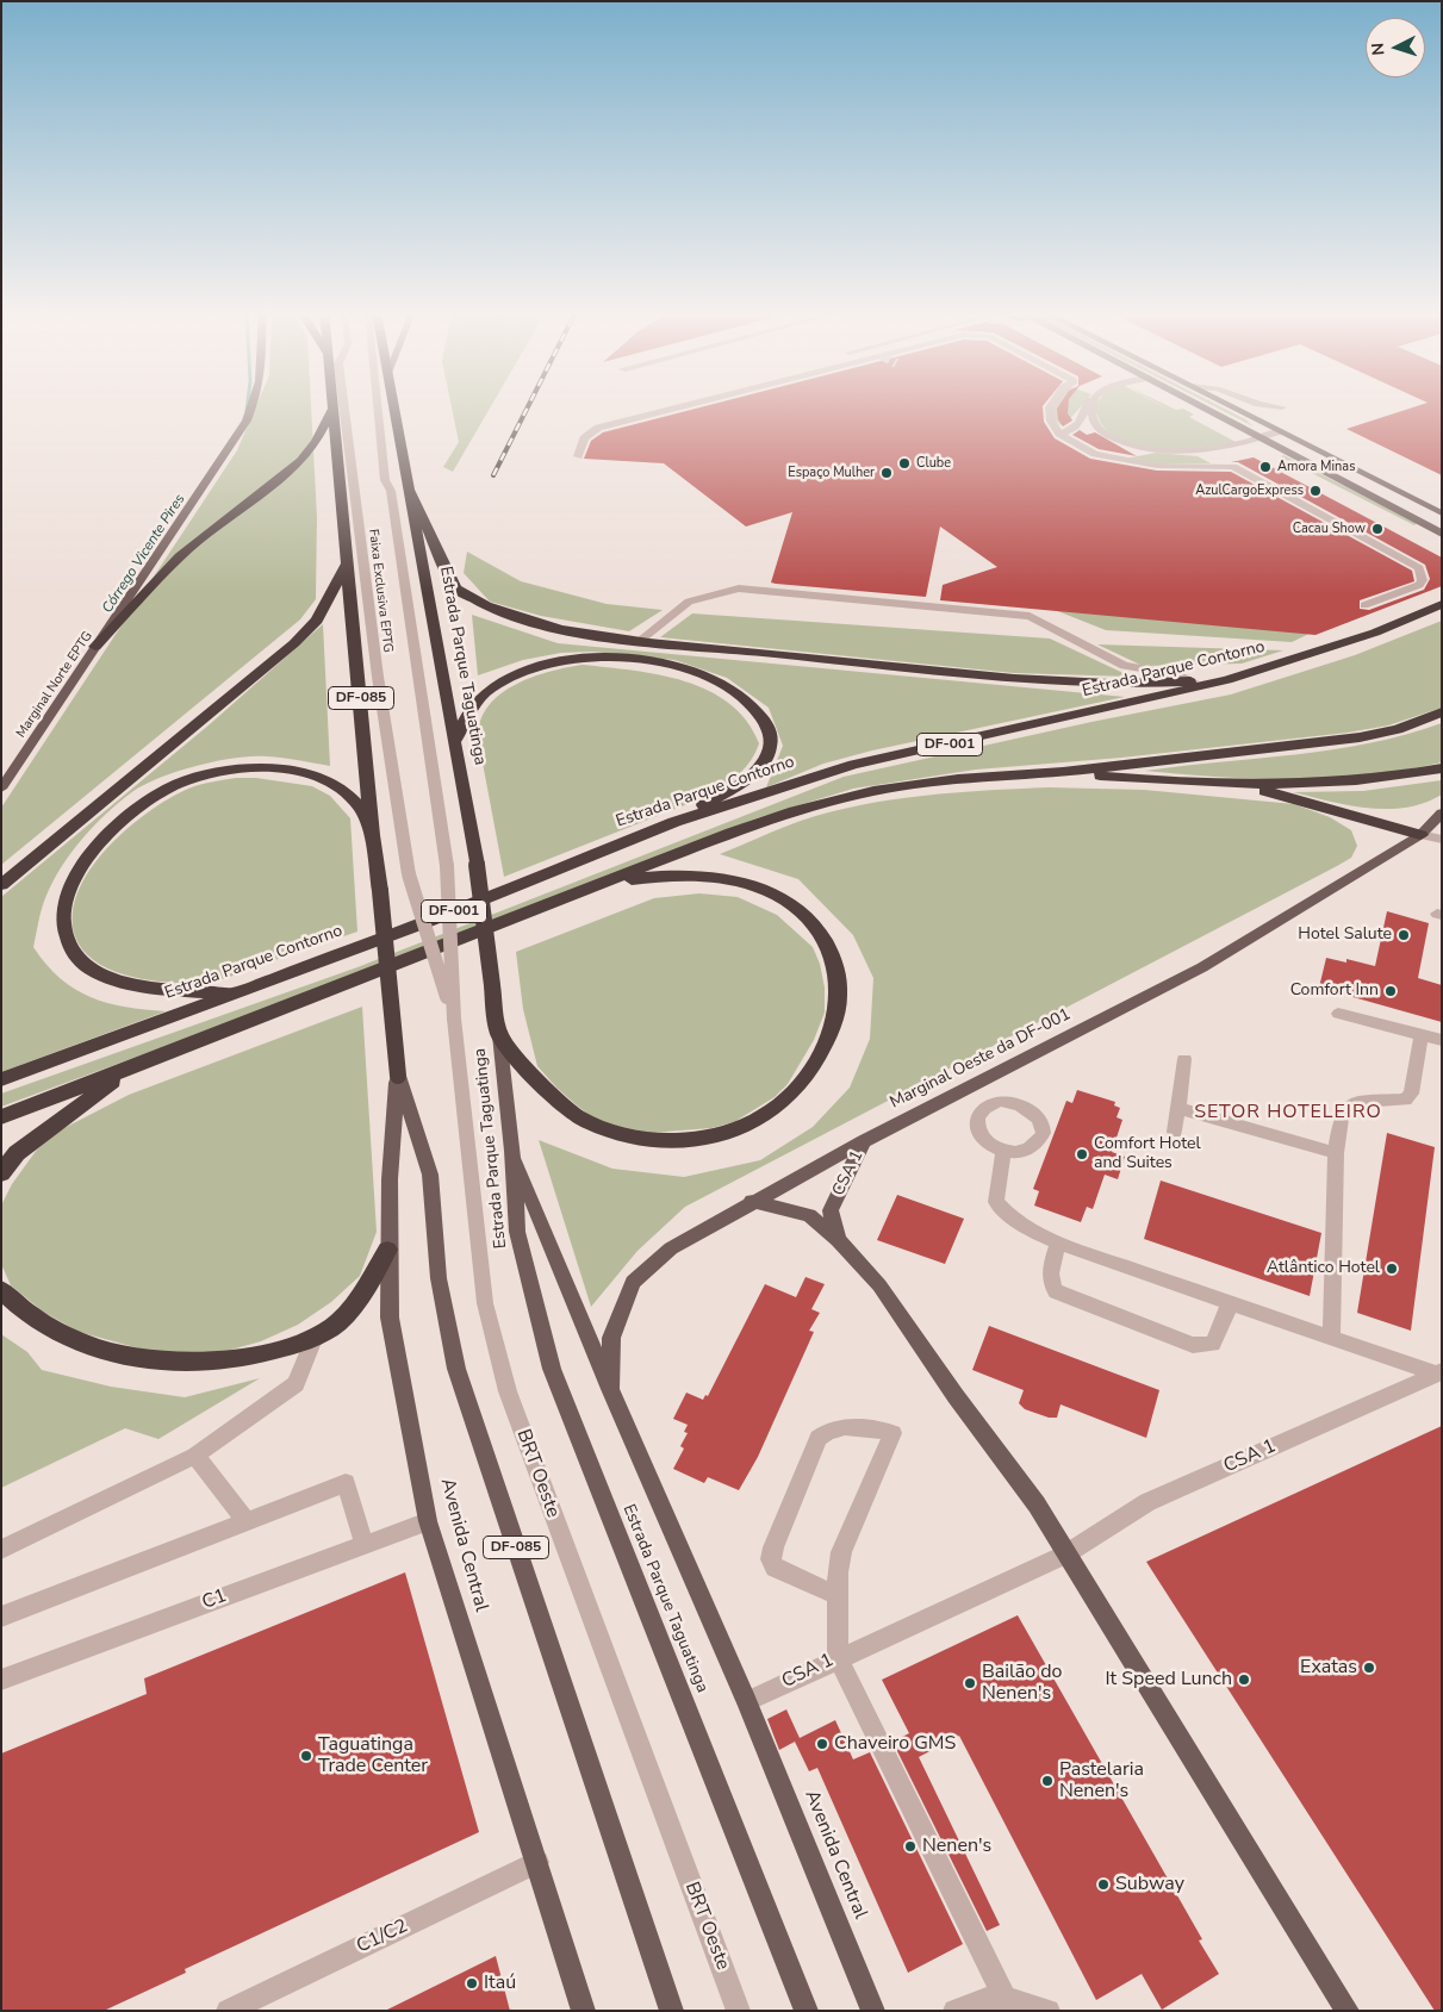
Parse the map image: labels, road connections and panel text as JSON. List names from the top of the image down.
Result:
{
  "streets": {
    "highway": [
      "Estrada Parque Taguatinga",
      "Estrada Parque Contorno",
      "DF-085",
      "DF-001"
    ],
    "main road": [
      "Marginal Norte EPTG",
      "Marginal Oeste da DF-001",
      "CSA 1",
      "Avenida Central"
    ],
    "street": [
      "Faixa Exclusiva EPTG",
      "BRT Oeste",
      "C1",
      "C1/C2"
    ]
  },
  "crossings": [
    ["Faixa Exclusiva EPTG", "BRT Oeste"],
    ["Estrada Parque Taguatinga", "Avenida Central"],
    ["DF-085", "Avenida Central"],
    ["Marginal Oeste da DF-001", "CSA 1"],
    ["Marginal Oeste da DF-001", "Avenida Central"],
    ["CSA 1", "Avenida Central"],
    ["Avenida Central", "C1"],
    ["Avenida Central", "C1/C2"]
  ],
  "districts": ["SETOR HOTELEIRO"],
  "water": ["Córrego Vicente Pires"],
  "places": [
    "Clube",
    "Amora Minas",
    "Espaço Mulher",
    "AzulCargoExpress",
    "Cacau Show",
    "Hotel Salute",
    "Comfort Inn",
    "Comfort Hotel and Suites",
    "Atlântico Hotel",
    "Exatas",
    "It Speed Lunch",
    "Bailão do Nenen's",
    "Chaveiro GMS",
    "Taguatinga Trade Center",
    "Pastelaria Nenen's",
    "Nenen's",
    "Subway",
    "Itaú"
  ],
  "north": "left"
}
